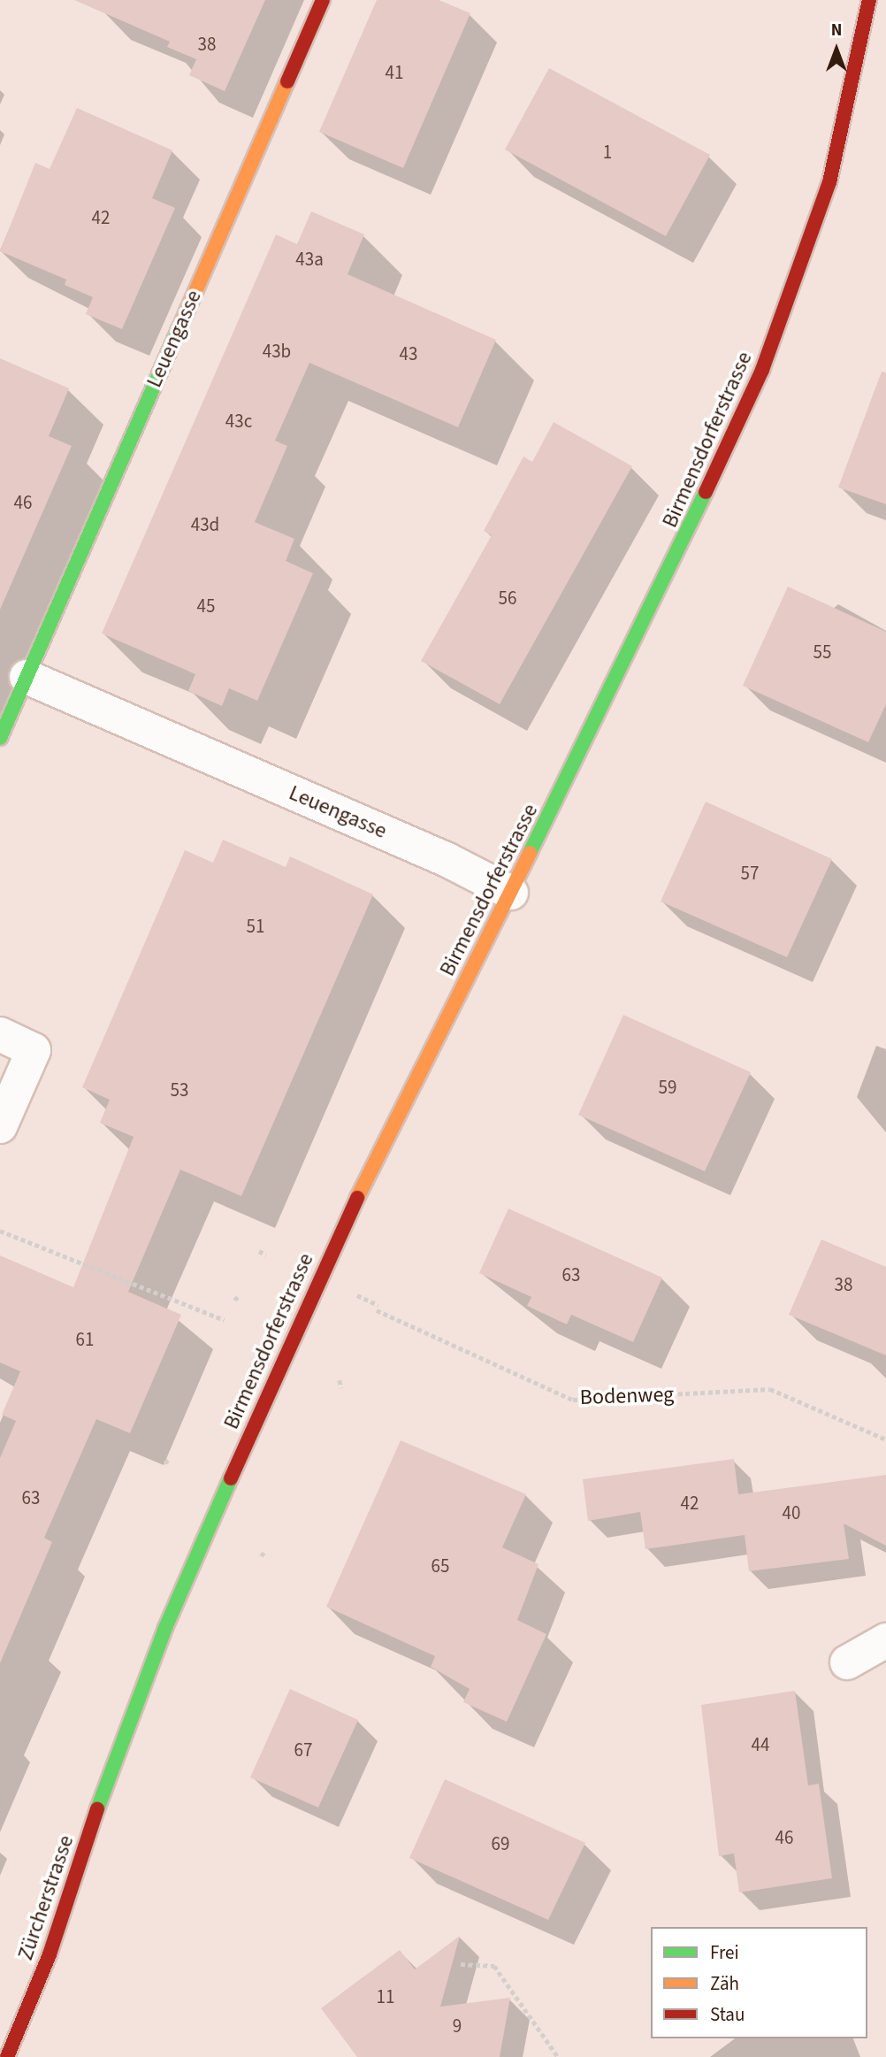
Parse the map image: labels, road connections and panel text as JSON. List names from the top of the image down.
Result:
{
  "streets": {
    "main road": ["Leuengasse", "Birmensdorferstrasse", "Zürcherstrasse"],
    "path": ["Bodenweg"]
  },
  "crossings": [
    ["Leuengasse", "Birmensdorferstrasse"],
    ["Birmensdorferstrasse", "Zürcherstrasse"]
  ],
  "house_numbers": [
    "38",
    "41",
    "1",
    "42",
    "43a",
    "43b",
    "43",
    "43c",
    "46",
    "43d",
    "56",
    "45",
    "55",
    "57",
    "51",
    "59",
    "53",
    "63",
    "38",
    "61",
    "63",
    "42",
    "40",
    "65",
    "44",
    "67",
    "46",
    "69",
    "11",
    "9"
  ],
  "legend": ["Frei", "Zäh", "Stau"],
  "north": "top"
}
